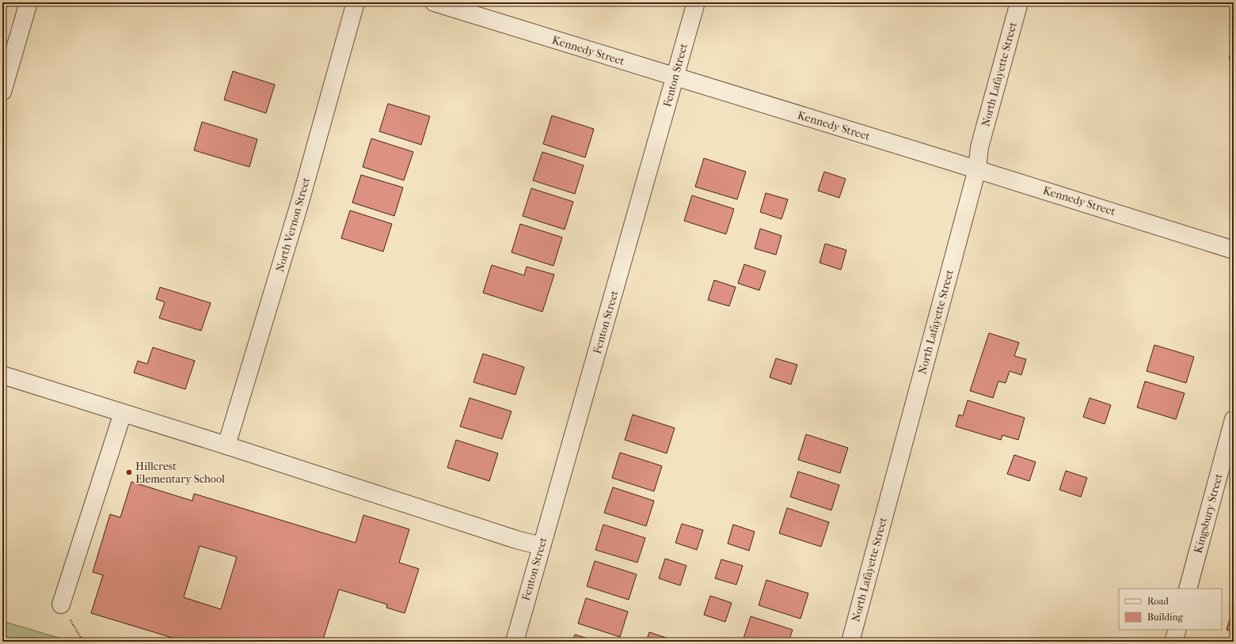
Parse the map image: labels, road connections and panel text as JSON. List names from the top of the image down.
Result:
{
  "streets": {
    "street": [
      "Kennedy Street",
      "North Lafayette Street",
      "Fenton Street",
      "North Vernon Street",
      "Kingsbury Street"
    ]
  },
  "crossings": [
    ["Kennedy Street", "North Lafayette Street"],
    ["Kennedy Street", "Fenton Street"]
  ],
  "places": ["Hillcrest Elementary School"],
  "legend": ["Road", "Building"]
}
